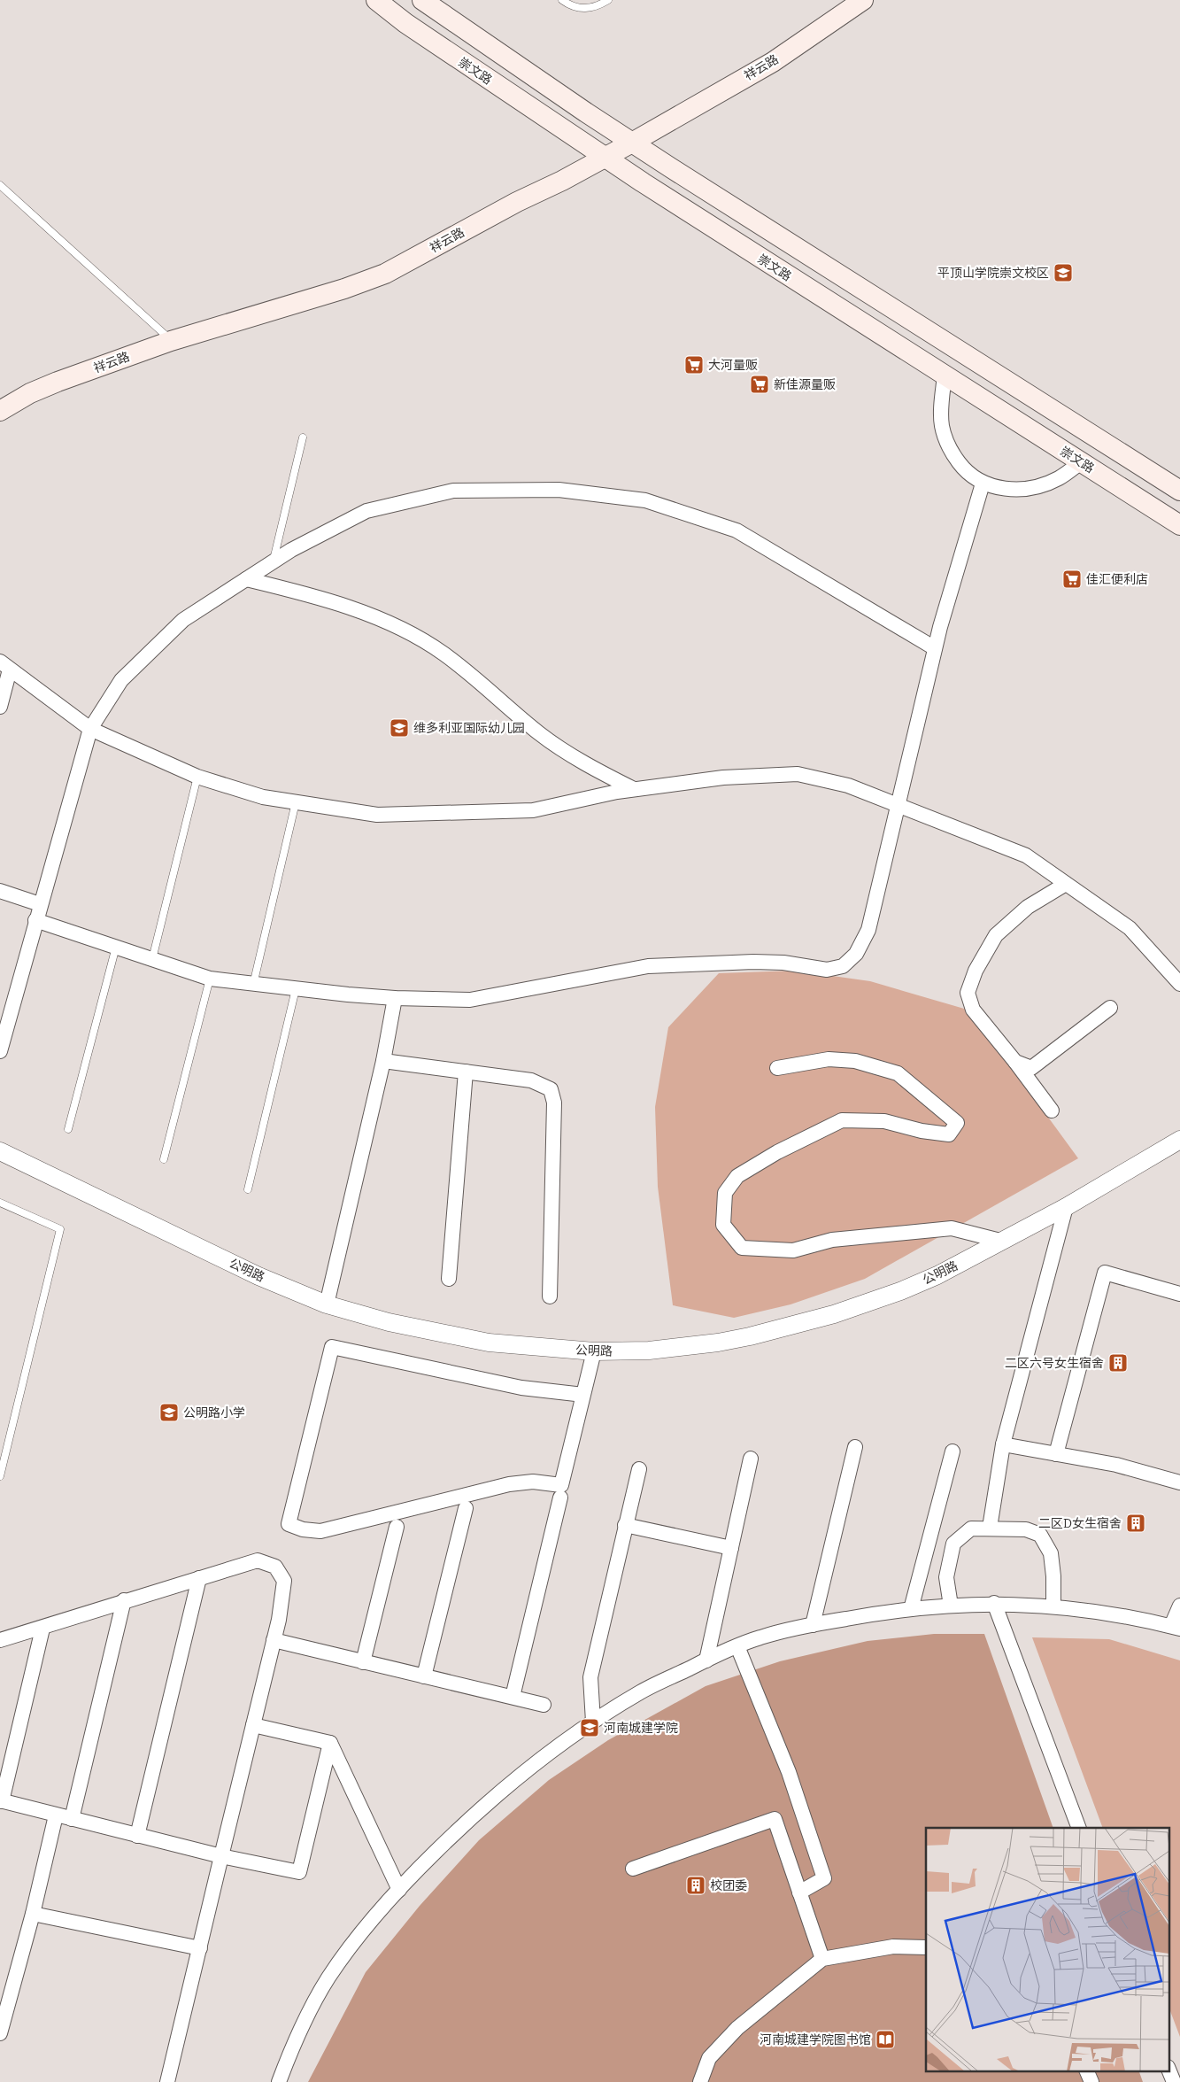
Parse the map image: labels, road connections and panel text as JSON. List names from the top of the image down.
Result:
{
  "streets": {
    "main road": ["祥云路", "崇文路"],
    "street": ["公明路"]
  },
  "crossings": [
    ["祥云路", "崇文路"]
  ],
  "places": {
    "school or university": [
      "平顶山学院崇文校区",
      "维多利亚国际幼儿园",
      "公明路小学",
      "河南城建学院"
    ],
    "supermarket": ["大河量贩", "新佳源量贩", "佳汇便利店"],
    "building": ["二区六号女生宿舍", "二区D女生宿舍", "校团委"],
    "library": ["河南城建学院图书馆"]
  }
}
